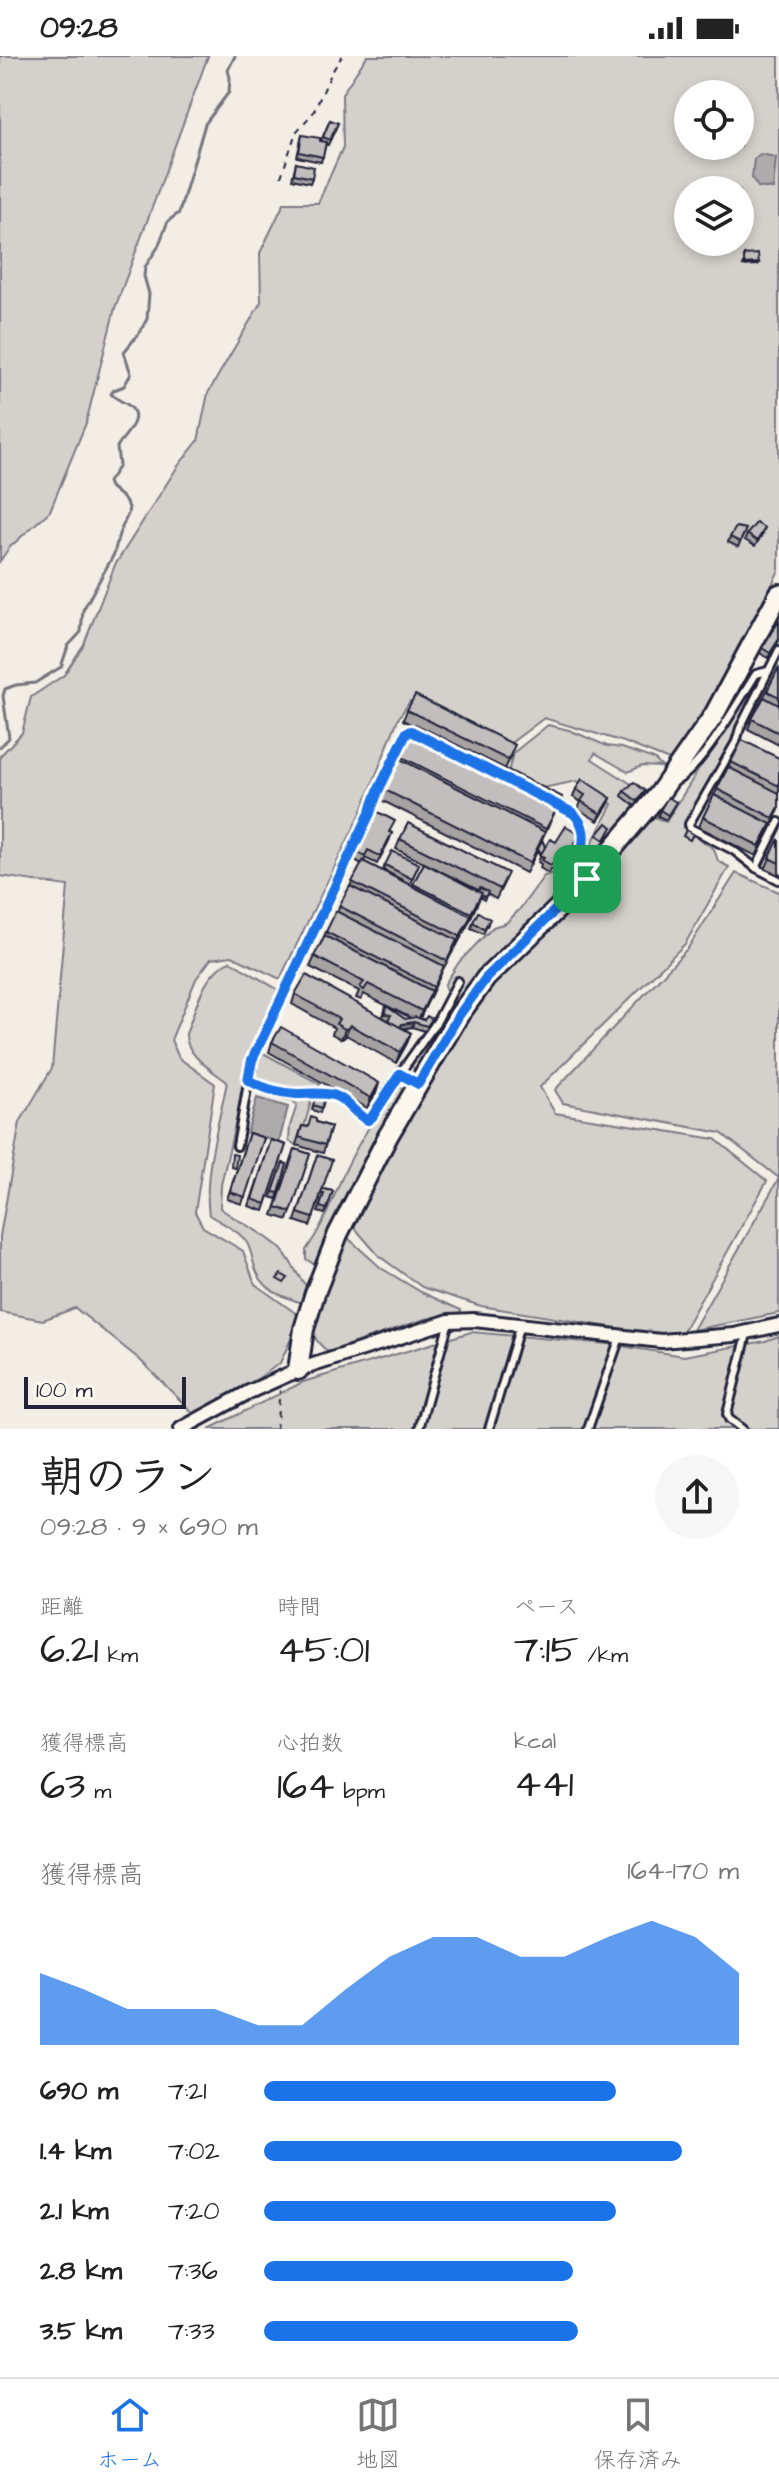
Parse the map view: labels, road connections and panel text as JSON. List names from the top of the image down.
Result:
{
  "scale_bar": "100 m",
  "page": {
    "status": "09:28",
    "scale": "100 m",
    "heading": ["朝のラン", "09:28 · 9 × 690 m"],
    "stats": [
      ["距離", "6.21 km"],
      ["時間", "45:01"],
      ["ペース", "7:15 /km"],
      ["獲得標高", "63 m"],
      ["心拍数", "164 bpm"],
      ["kcal", "441"]
    ],
    "chart": ["獲得標高", "164–170 m"],
    "list": [
      {
        "name": "690 m",
        "note": "7:21"
      },
      {
        "name": "1.4 km",
        "note": "7:02"
      },
      {
        "name": "2.1 km",
        "note": "7:20"
      },
      {
        "name": "2.8 km",
        "note": "7:36"
      },
      {
        "name": "3.5 km",
        "note": "7:33"
      }
    ],
    "tabs": ["ホーム", "地図", "保存済み"]
  }
}
